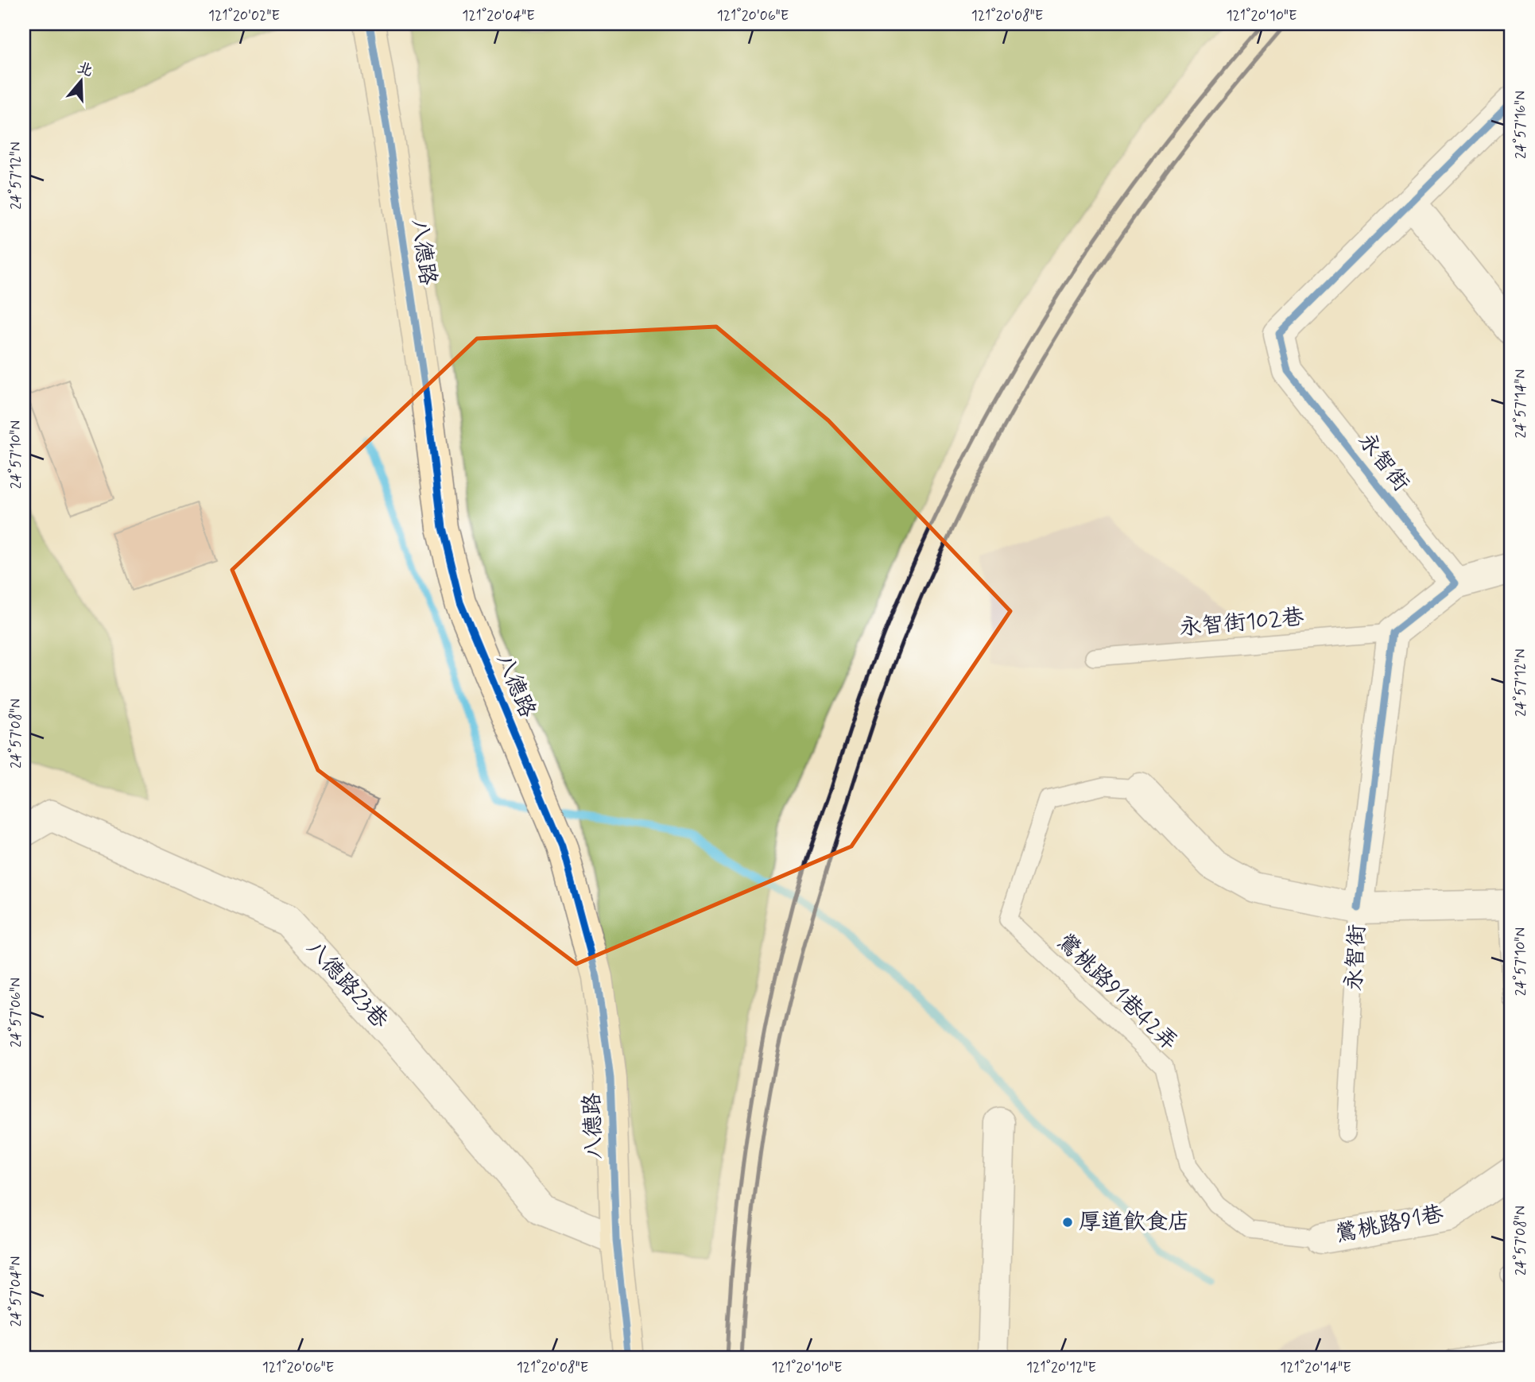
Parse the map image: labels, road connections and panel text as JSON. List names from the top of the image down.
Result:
{
  "streets": {
    "main road": ["八德路"],
    "street": ["永智街", "八德路23巷", "鶯桃路91巷"],
    "lane": ["永智街102巷", "鶯桃路91巷42弄"]
  },
  "crossings": [
    ["八德路", "八德路23巷"],
    ["永智街", "永智街102巷"],
    ["鶯桃路91巷42弄", "鶯桃路91巷"]
  ],
  "places": ["厚道飲食店"],
  "north": "top",
  "coordinates": [
    "121°20'02\"E",
    "121°20'04\"E",
    "121°20'06\"E",
    "121°20'08\"E",
    "121°20'10\"E",
    "24°57'16\"N",
    "24°57'12\"N",
    "24°57'14\"N",
    "24°57'10\"N",
    "24°57'08\"N",
    "24°57'06\"N",
    "24°57'04\"N",
    "121°20'12\"E",
    "121°20'14\"E"
  ]
}
